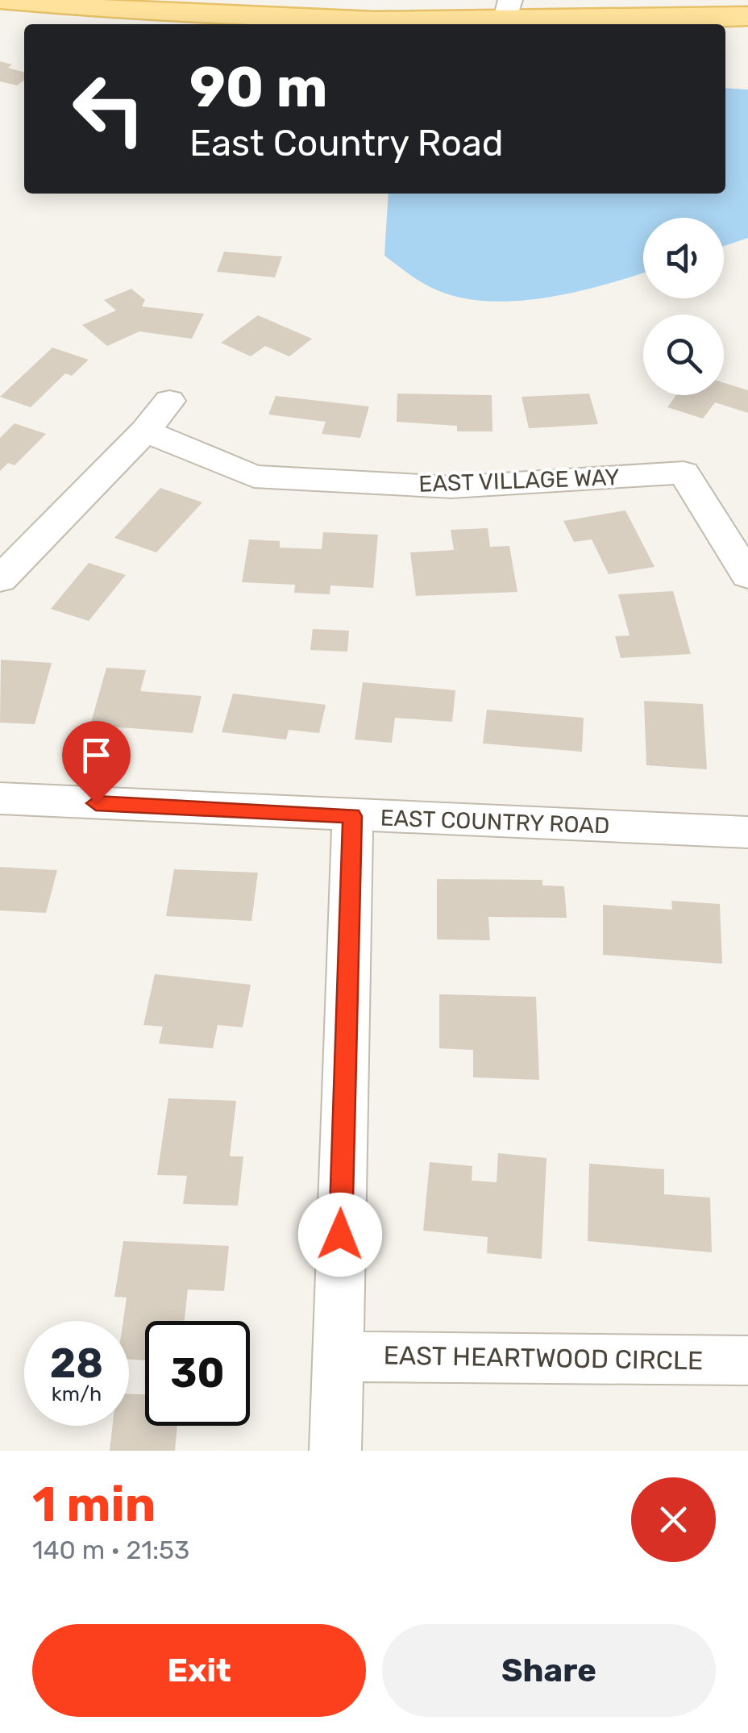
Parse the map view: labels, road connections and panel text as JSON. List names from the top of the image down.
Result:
{
  "streets": {
    "street": ["EAST VILLAGE WAY", "EAST COUNTRY ROAD", "EAST HEARTWOOD CIRCLE"]
  },
  "page": {
    "turn": ["90 m", "East Country Road"],
    "speed": "28 km/h",
    "limit": "30",
    "heading": ["1 min", "140 m · 21:53"],
    "buttons": ["Exit", "Share"]
  }
}
